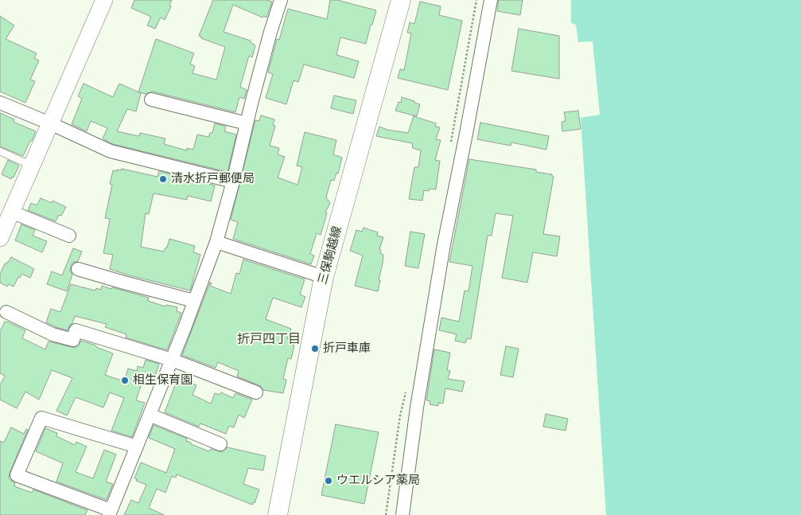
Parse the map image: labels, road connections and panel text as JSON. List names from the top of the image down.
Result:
{
  "streets": {
    "main road": ["三保駒越線"]
  },
  "districts": ["折戸四丁目"],
  "places": [
    "清水折戸郵便局",
    "折戸車庫",
    "相生保育園",
    "ウエルシア薬局"
  ]
}
